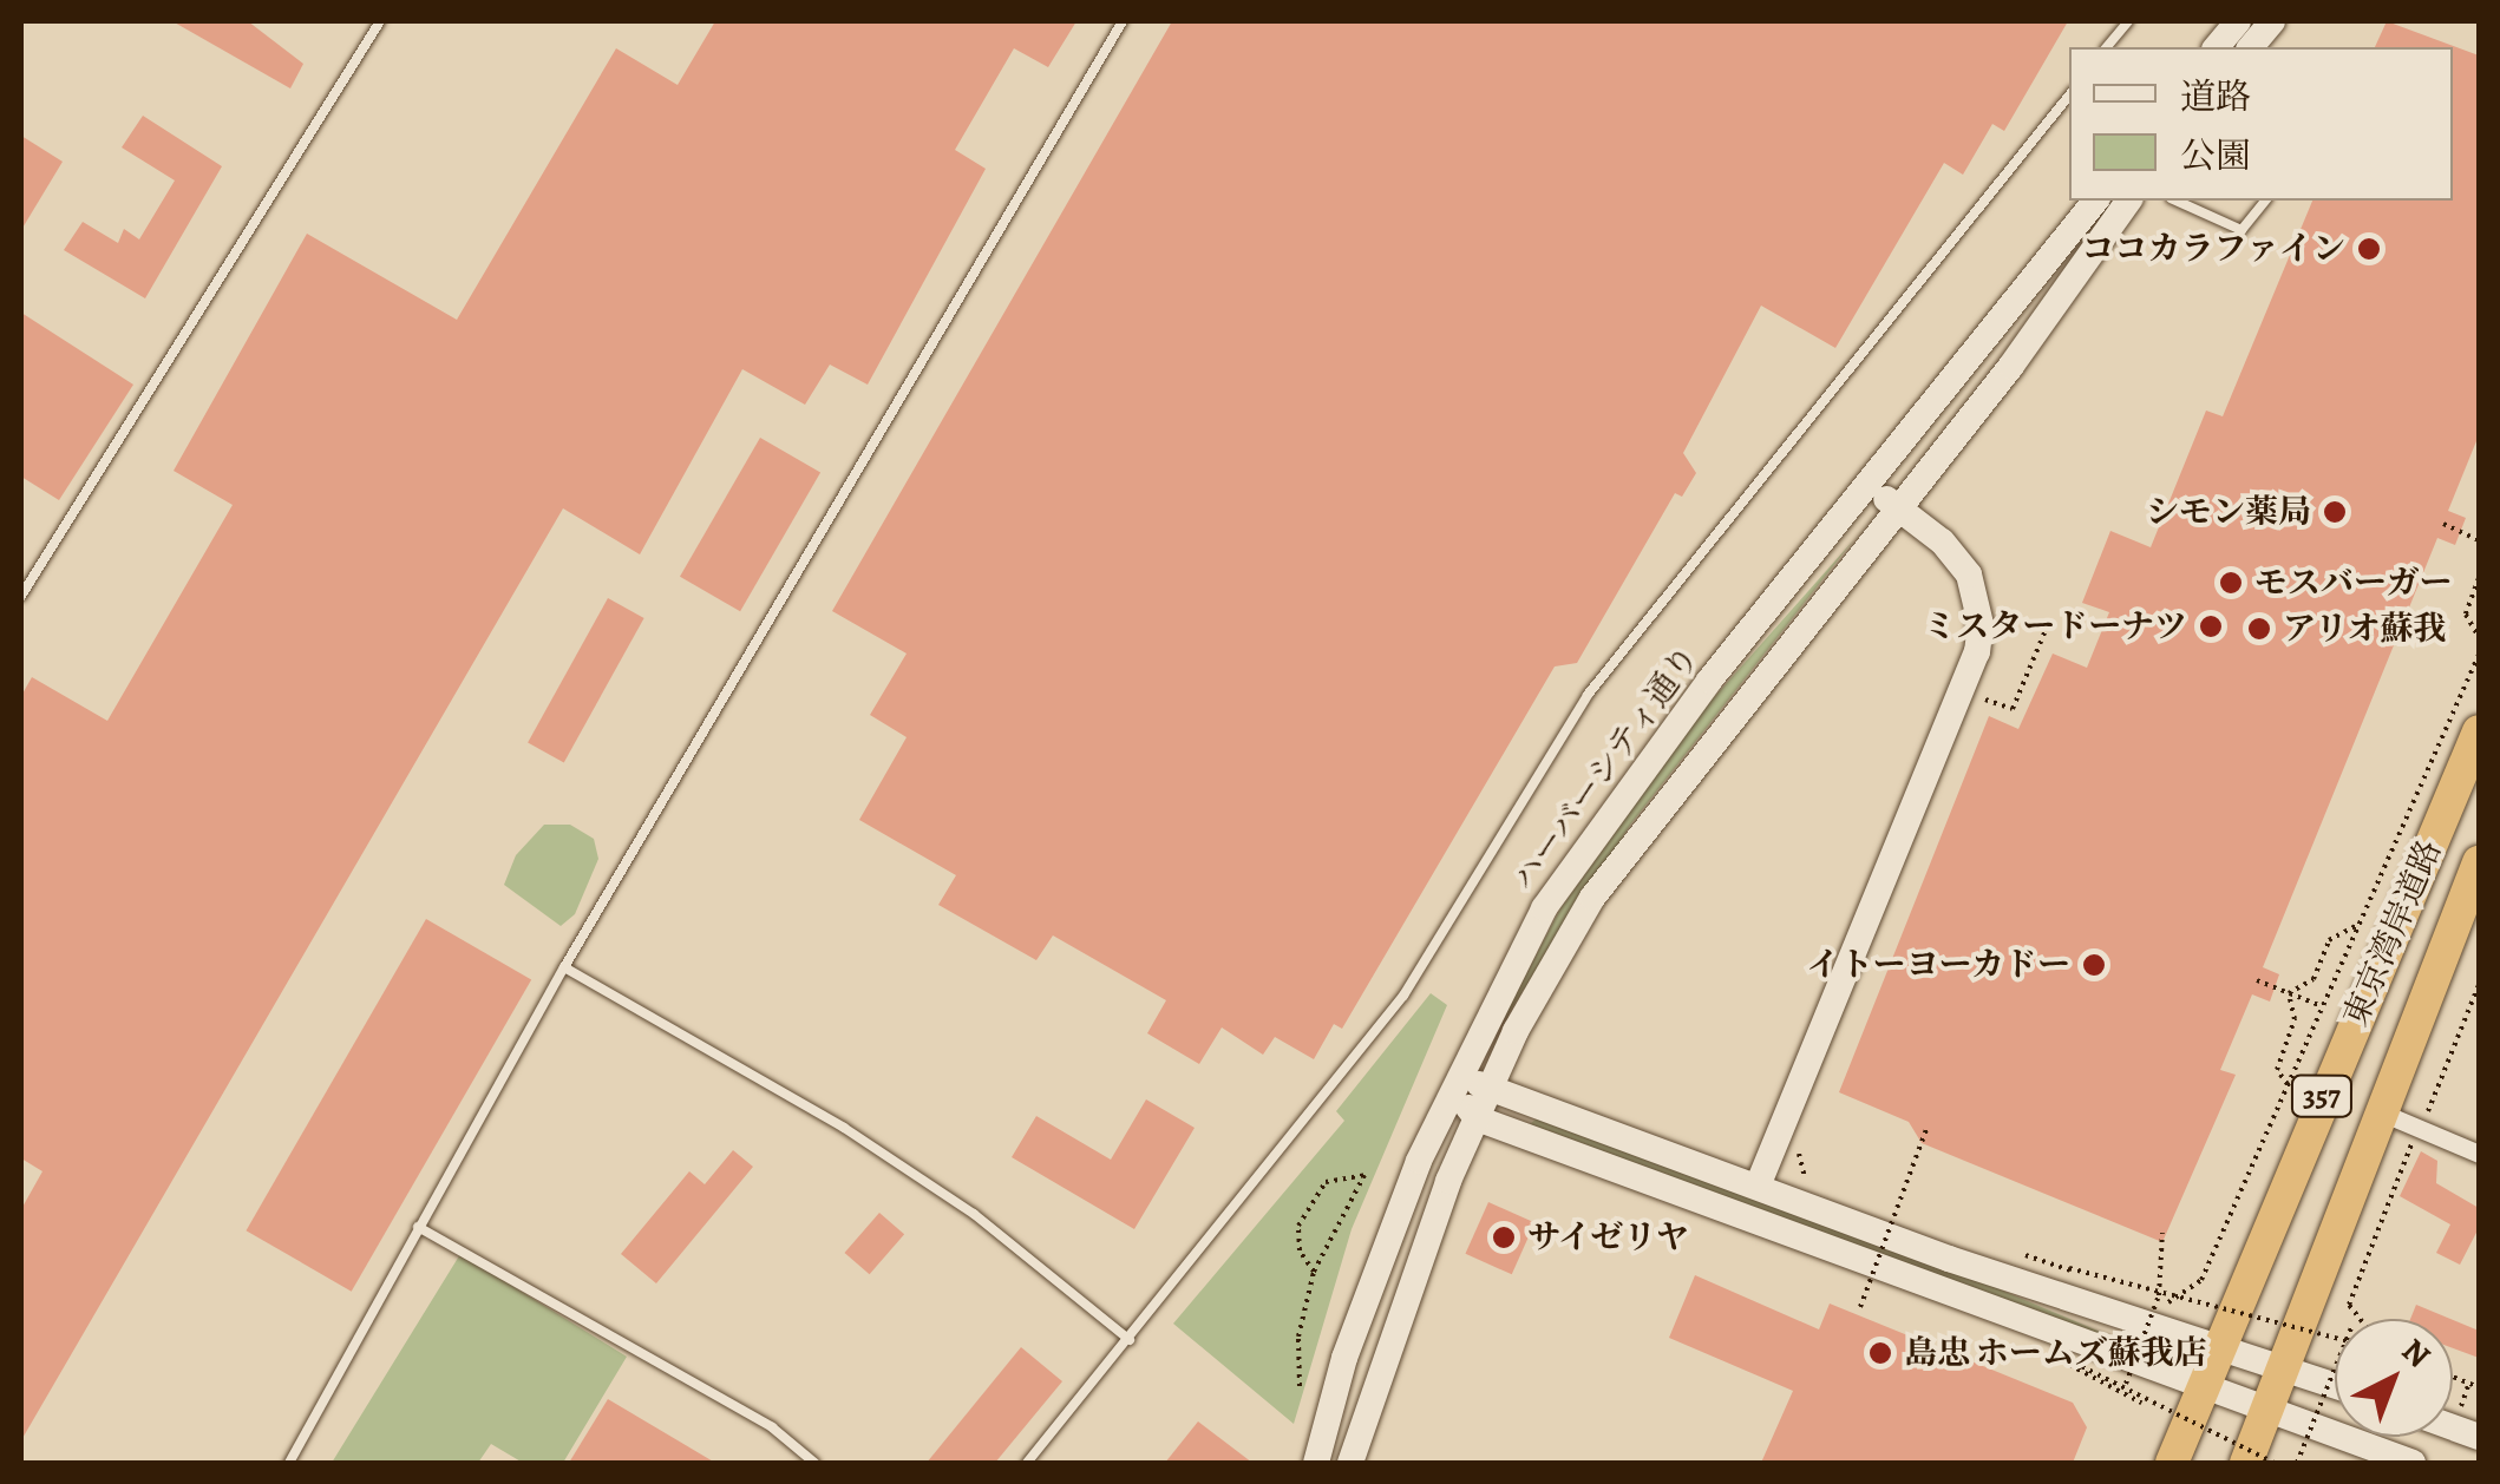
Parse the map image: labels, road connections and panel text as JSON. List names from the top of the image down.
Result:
{
  "streets": {
    "highway": ["東京湾岸道路", "357"],
    "street": ["ハーバーシティ通り"]
  },
  "places": [
    "ココカラファイン",
    "シモン薬局",
    "モスバーガー",
    "ミスタードーナツ",
    "アリオ蘇我",
    "イトーヨーカドー",
    "サイゼリヤ",
    "島忠 ホームズ蘇我店"
  ],
  "legend": ["道路", "公園"],
  "north": "top right"
}
